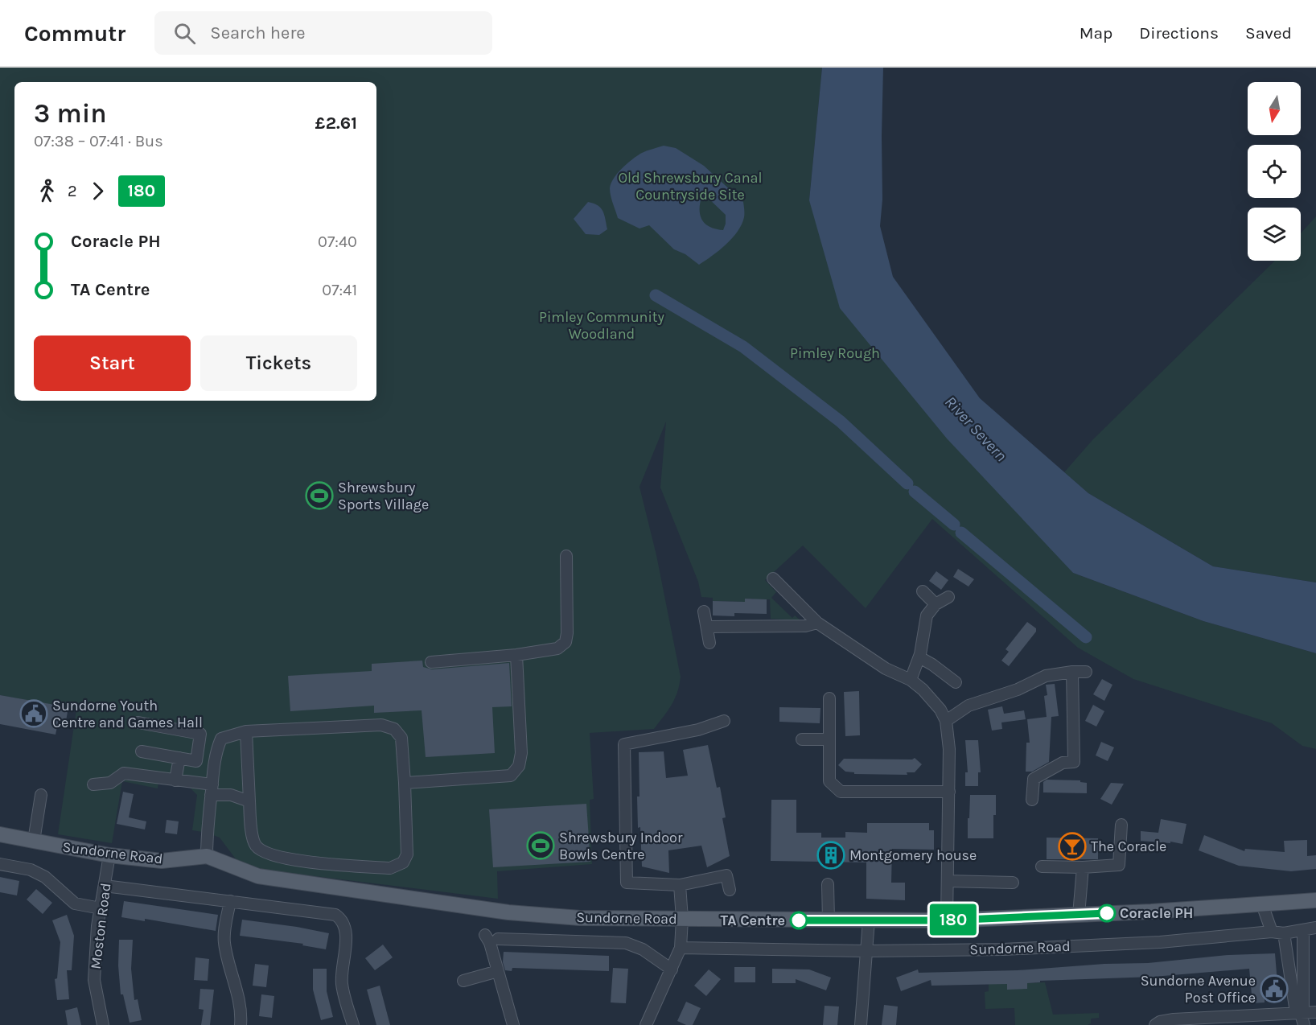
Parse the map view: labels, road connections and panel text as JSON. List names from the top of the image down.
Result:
{
  "streets": {
    "main road": ["Sundorne Road"],
    "street": ["Moston Road"]
  },
  "crossings": [
    ["Sundorne Road", "Moston Road"]
  ],
  "water": ["River Severn"],
  "parks": ["Old Shrewsbury Canal Countryside Site", "Pimley Community Woodland", "Pimley Rough"],
  "places": {
    "sports": ["Shrewsbury Sports Village", "Shrewsbury Indoor Bowls Centre"],
    "public building": ["Sundorne Youth Centre and Games Hall", "Sundorne Avenue Post Office"],
    "bar": ["The Coracle"],
    "building": ["Montgomery house"],
    "other": ["Coracle PH", "TA Centre"]
  },
  "lines": ["bus line 180"],
  "north": "bottom",
  "page": {
    "header": "Commutr",
    "search": "Search here",
    "nav": ["Map", "Directions", "Saved"],
    "on_map": "180",
    "heading": ["3 min", "07:38 – 07:41 · Bus", "£2.61"],
    "legs": ["2", "180"],
    "list": [
      {
        "name": "Coracle PH",
        "value": "07:40"
      },
      {
        "name": "TA Centre",
        "value": "07:41"
      }
    ],
    "buttons": ["Start", "Tickets"]
  }
}
